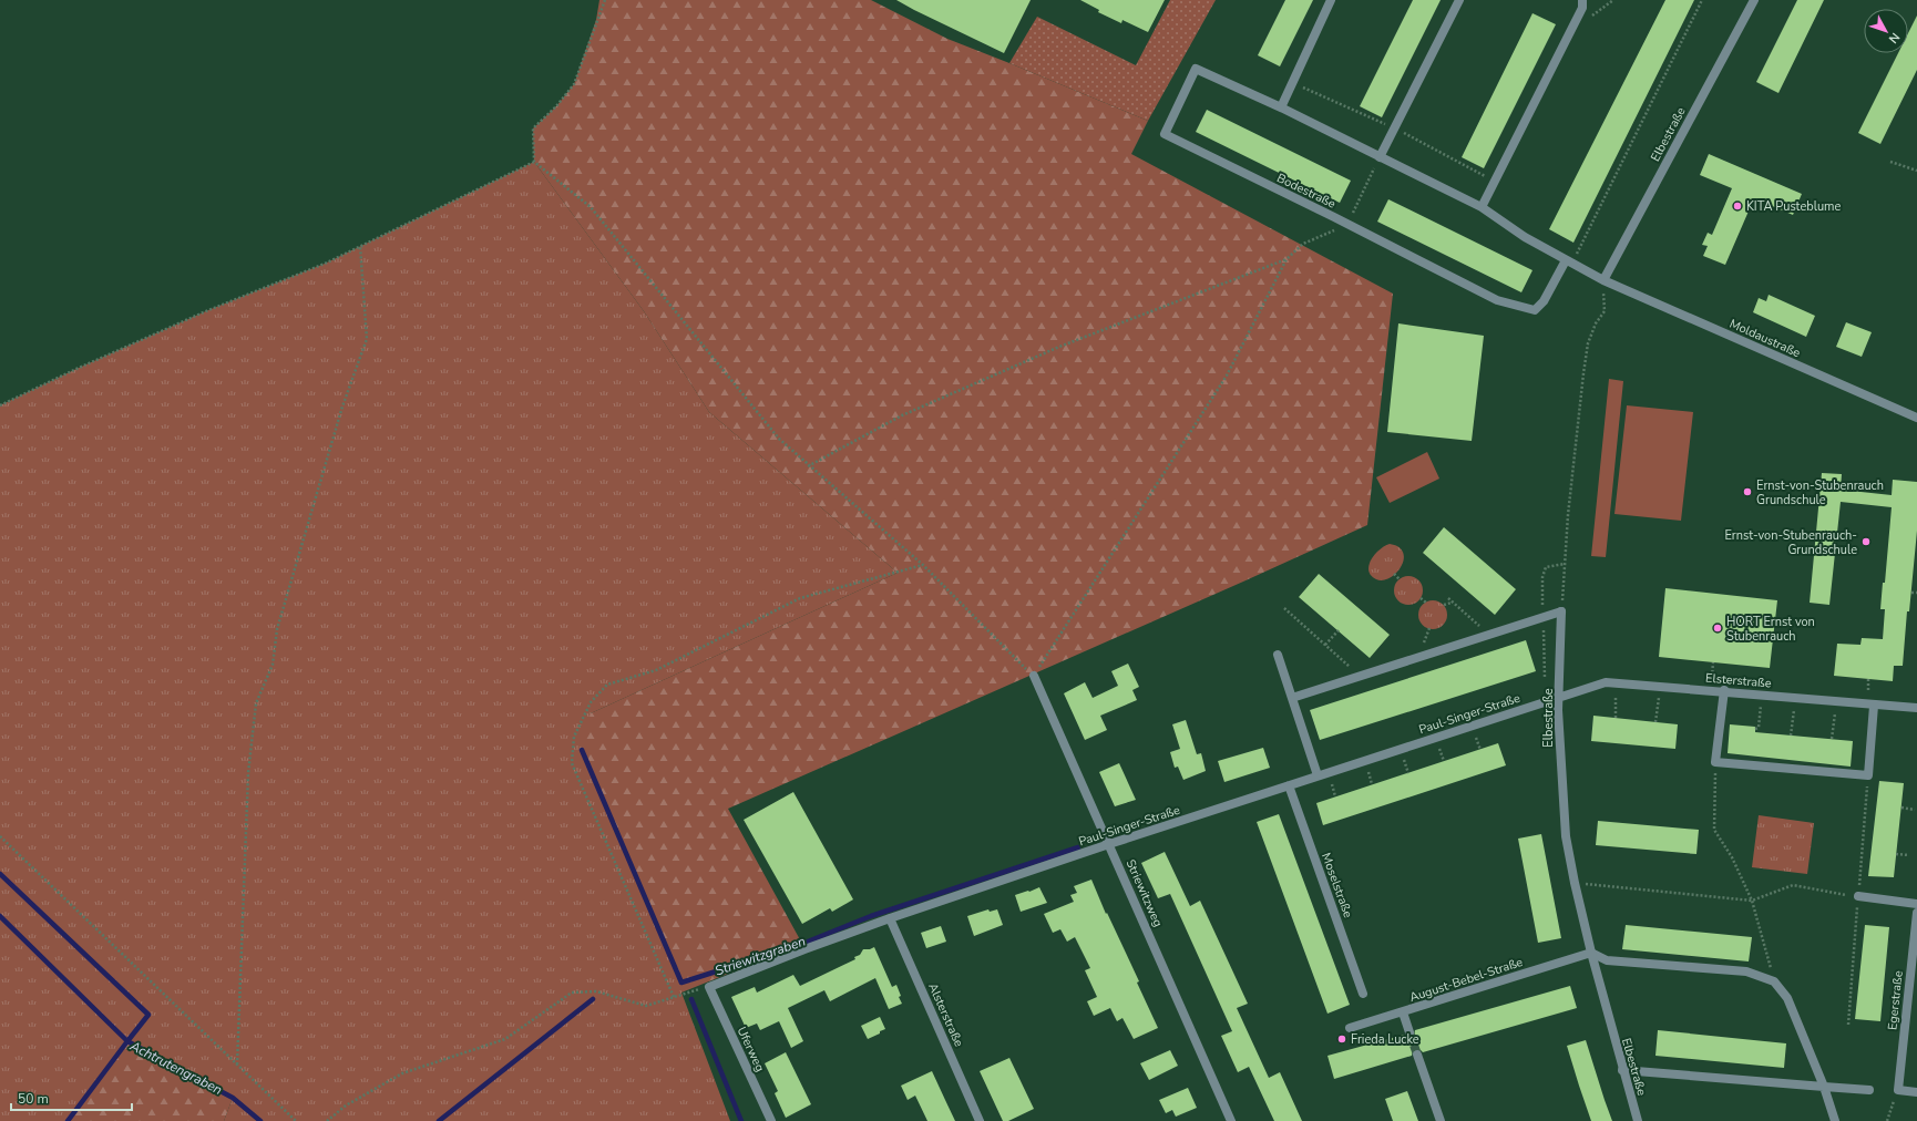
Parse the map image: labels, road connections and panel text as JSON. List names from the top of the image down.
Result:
{
  "streets": {
    "street": [
      "Elbestraße",
      "Bodestraße",
      "Moldaustraße",
      "Elsterstraße",
      "Paul-Singer-Straße",
      "Moselstraße",
      "Striewitzweg",
      "August-Bebel-Straße",
      "Egerstraße",
      "Alsterstraße",
      "Uferweg"
    ]
  },
  "crossings": [
    ["Elbestraße", "Bodestraße"],
    ["Elbestraße", "Moldaustraße"],
    ["Elbestraße", "Elsterstraße"],
    ["Elbestraße", "Paul-Singer-Straße"],
    ["Elbestraße", "August-Bebel-Straße"],
    ["Bodestraße", "Moldaustraße"],
    ["Elsterstraße", "Paul-Singer-Straße"],
    ["Paul-Singer-Straße", "Moselstraße"],
    ["Paul-Singer-Straße", "Striewitzweg"],
    ["Paul-Singer-Straße", "Alsterstraße"],
    ["Paul-Singer-Straße", "Uferweg"]
  ],
  "water": ["Striewitzgraben", "Achtrutengraben"],
  "places": [
    "KITA Pusteblume",
    "Ernst-von-Stubenrauch Grundschule",
    "Ernst-von-Stubenrauch- Grundschule",
    "HORT Ernst von Stubenrauch",
    "Frieda Lucke"
  ],
  "scale_bar": "50 m",
  "north": "bottom right"
}
